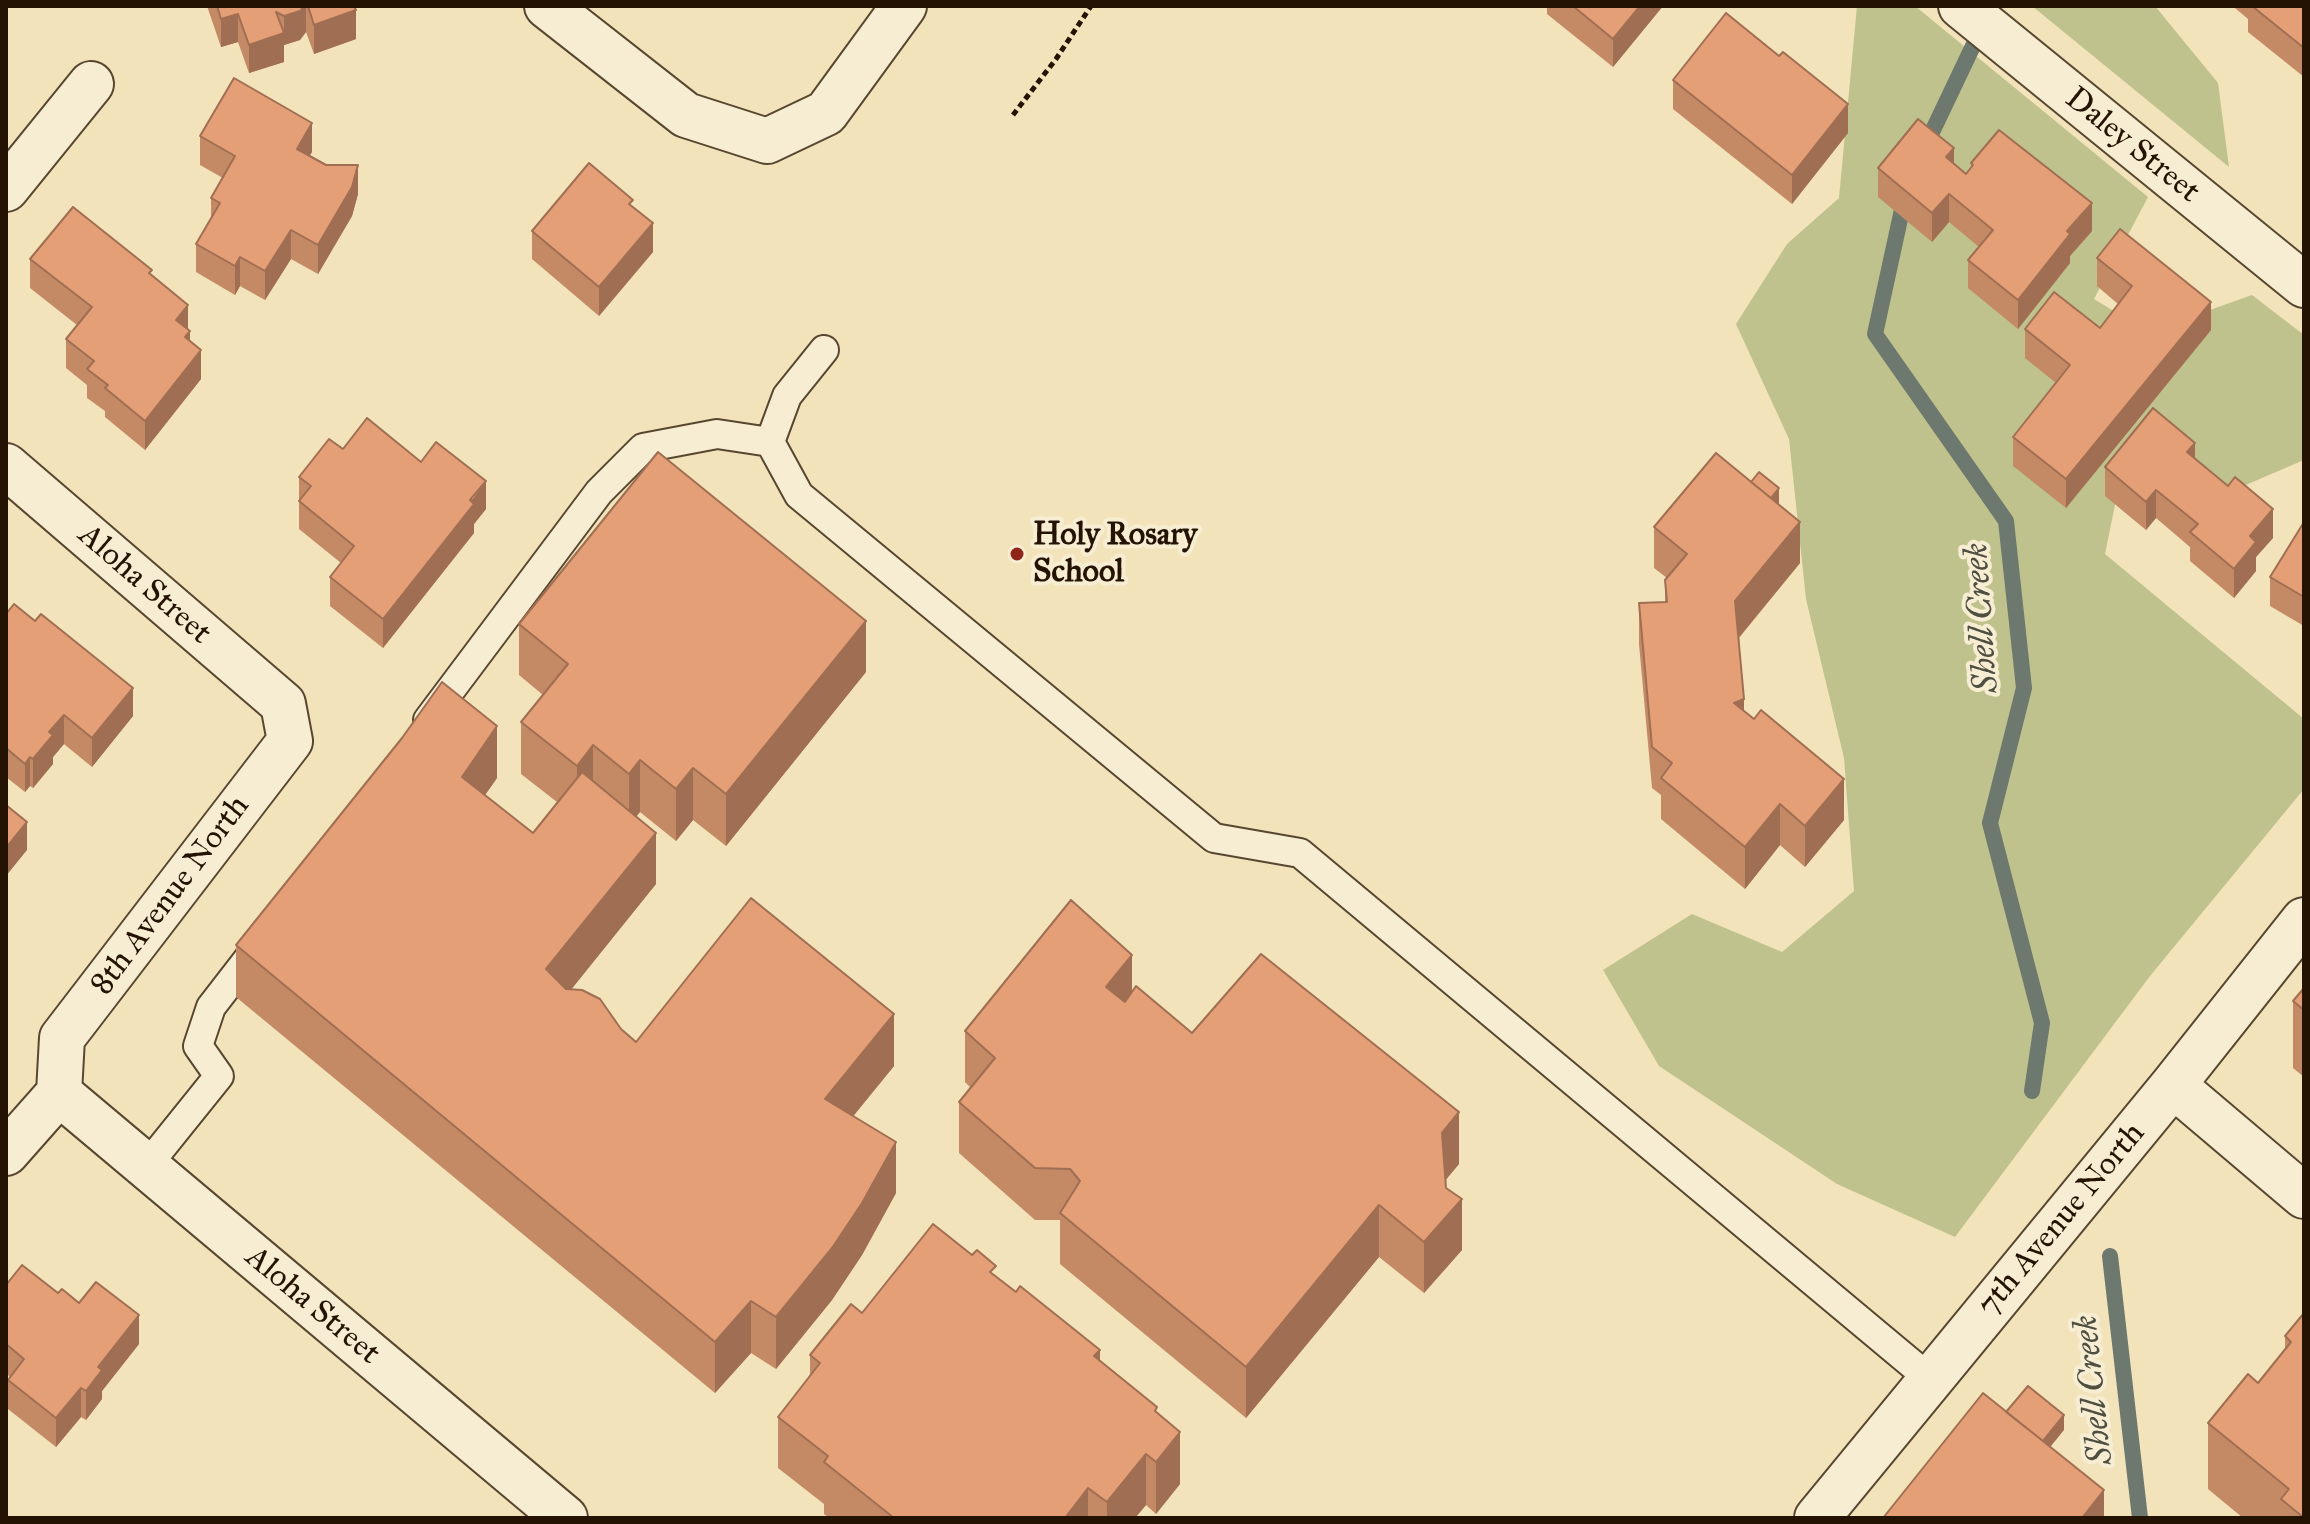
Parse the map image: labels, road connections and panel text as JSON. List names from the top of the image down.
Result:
{
  "streets": {
    "street": [
      "Daley Street",
      "Aloha Street",
      "8th Avenue North",
      "7th Avenue North"
    ]
  },
  "crossings": [
    ["Aloha Street", "8th Avenue North"]
  ],
  "water": ["Shell Creek"],
  "places": ["Holy Rosary School"]
}
